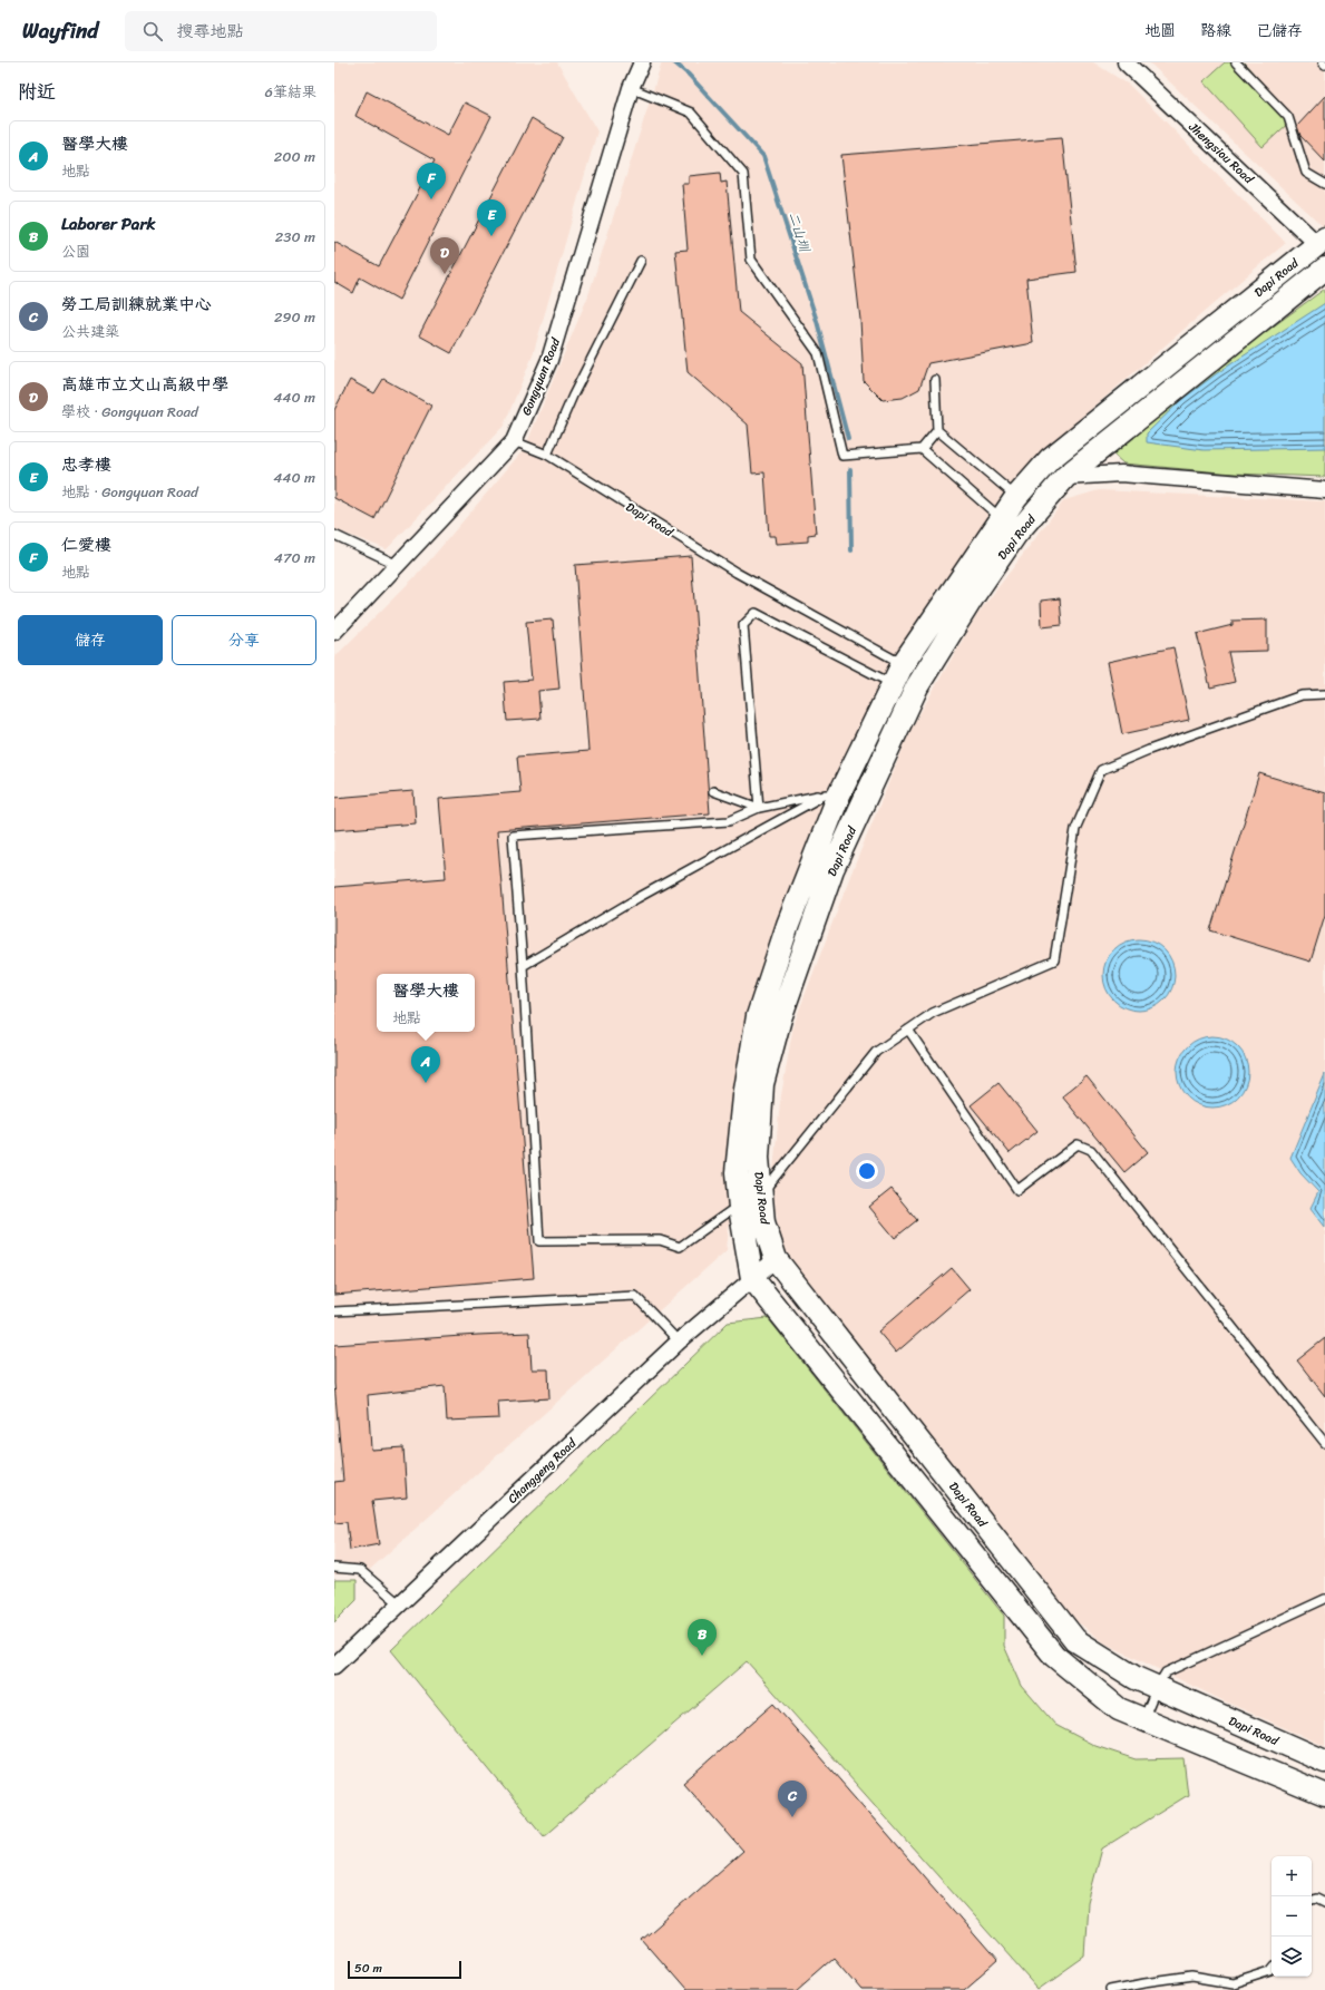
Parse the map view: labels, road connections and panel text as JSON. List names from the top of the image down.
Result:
{
  "streets": {
    "main road": ["Dapi Road"],
    "street": ["Jhengsiou Road", "Gongyuan Road", "Changgeng Road"]
  },
  "crossings": [
    ["Jhengsiou Road", "Dapi Road"],
    ["Dapi Road", "Gongyuan Road"],
    ["Dapi Road", "Changgeng Road"]
  ],
  "water": ["二山圳"],
  "scale_bar": "50 m",
  "page": {
    "header": "Wayfind",
    "search": "搜尋地點",
    "nav": ["地圖", "路線", "已儲存"],
    "heading": ["附近", "6筆結果"],
    "list": [
      {
        "mark": "A",
        "name": "醫學大樓",
        "note": "地點",
        "value": "200 m"
      },
      {
        "mark": "B",
        "name": "Laborer Park",
        "note": "公園",
        "value": "230 m"
      },
      {
        "mark": "C",
        "name": "勞工局訓練就業中心",
        "note": "公共建築",
        "value": "290 m"
      },
      {
        "mark": "D",
        "name": "高雄市立文山高級中學",
        "note": "學校 · Gongyuan Road",
        "value": "440 m"
      },
      {
        "mark": "E",
        "name": "忠孝樓",
        "note": "地點 · Gongyuan Road",
        "value": "440 m"
      },
      {
        "mark": "F",
        "name": "仁愛樓",
        "note": "地點",
        "value": "470 m"
      }
    ],
    "pins": [
      "F",
      "E",
      "D",
      "A",
      "B",
      "C"
    ],
    "buttons": ["儲存", "分享"],
    "popup": ["醫學大樓", "地點"],
    "map_buttons": ["+", "−"],
    "scale": "50 m"
  }
}
